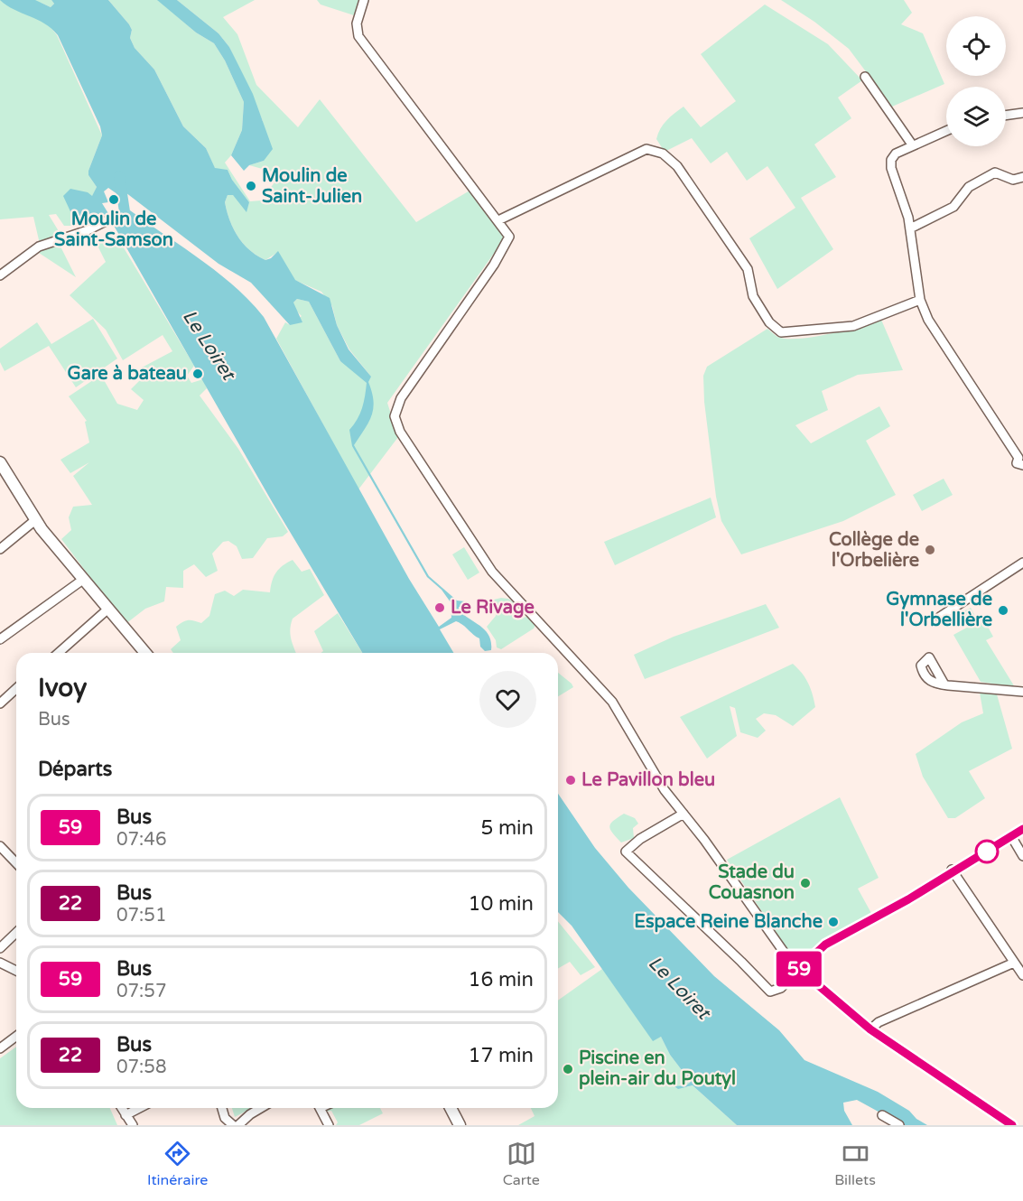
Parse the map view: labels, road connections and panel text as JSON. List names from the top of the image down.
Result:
{
  "water": ["Le Loiret"],
  "places": [
    "Moulin de Saint-Julien",
    "Moulin de Saint-Samson",
    "Gare à bateau",
    "Collège de l'Orbelière",
    "Le Rivage",
    "Gymnase de l'Orbellière",
    "Le Pavillon bleu",
    "Stade du Couasnon",
    "Espace Reine Blanche",
    "Piscine en plein-air du Poutyl"
  ],
  "lines": ["bus line 59"],
  "page": {
    "on_map": "59",
    "heading": [
      ["Ivoy", "Bus"],
      "Départs"
    ],
    "list": [
      {
        "mark": "59",
        "name": "Bus",
        "note": "07:46",
        "value": "5 min"
      },
      {
        "mark": "22",
        "name": "Bus",
        "note": "07:51",
        "value": "10 min"
      },
      {
        "mark": "59",
        "name": "Bus",
        "note": "07:57",
        "value": "16 min"
      },
      {
        "mark": "22",
        "name": "Bus",
        "note": "07:58",
        "value": "17 min"
      }
    ],
    "tabs": ["Itinéraire", "Carte", "Billets"]
  }
}
